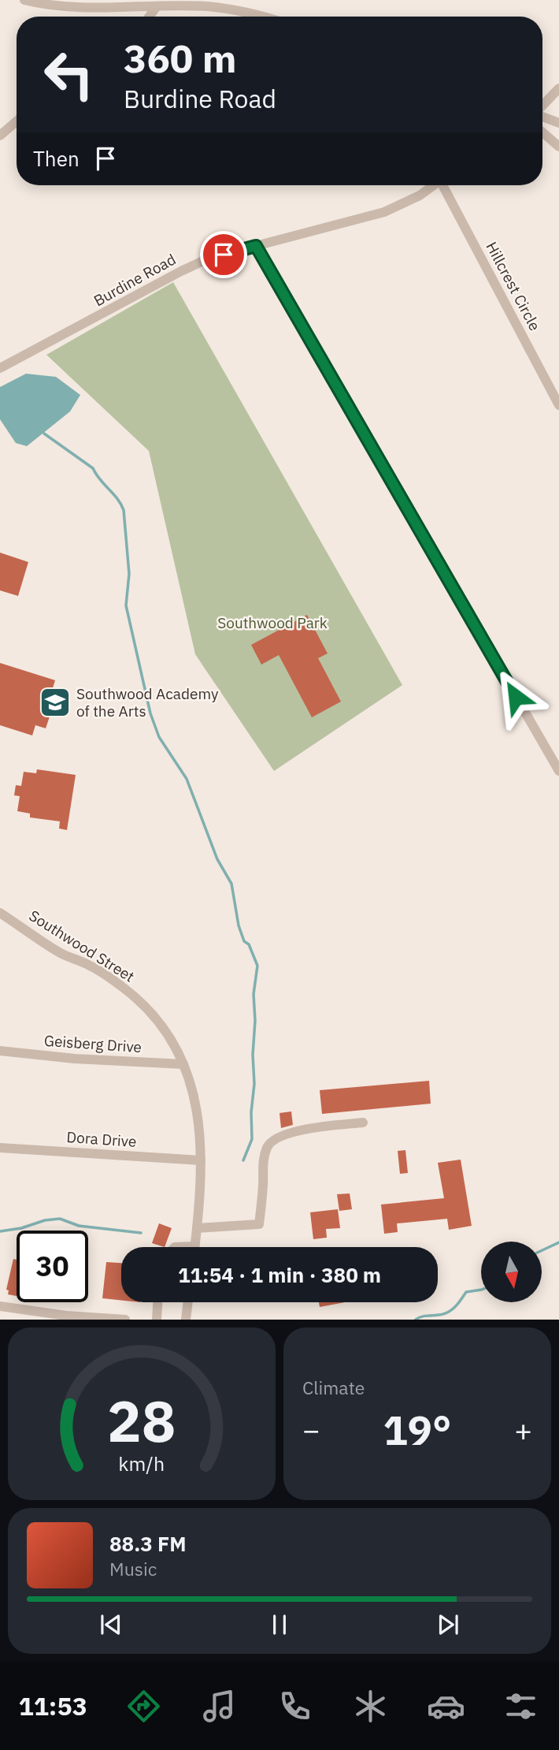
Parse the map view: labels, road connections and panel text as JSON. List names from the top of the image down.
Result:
{
  "streets": {
    "street": [
      "Burdine Road",
      "Hillcrest Circle",
      "Southwood Street",
      "Geisberg Drive",
      "Dora Drive"
    ]
  },
  "crossings": [
    ["Southwood Street", "Geisberg Drive"],
    ["Southwood Street", "Dora Drive"]
  ],
  "parks": ["Southwood Park"],
  "places": {
    "school or university": ["Southwood Academy of the Arts"]
  },
  "north": "bottom",
  "page": {
    "turn": ["360 m", "Burdine Road"],
    "then": "Then",
    "limit": "30",
    "trip": "11:54 · 1 min · 380 m",
    "tile": "Climate",
    "heat": ["−", "19°", "+"],
    "song": ["88.3 FM", "Music"],
    "tabs": "11:53",
    "gauge": ["28", "km/h"]
  }
}
